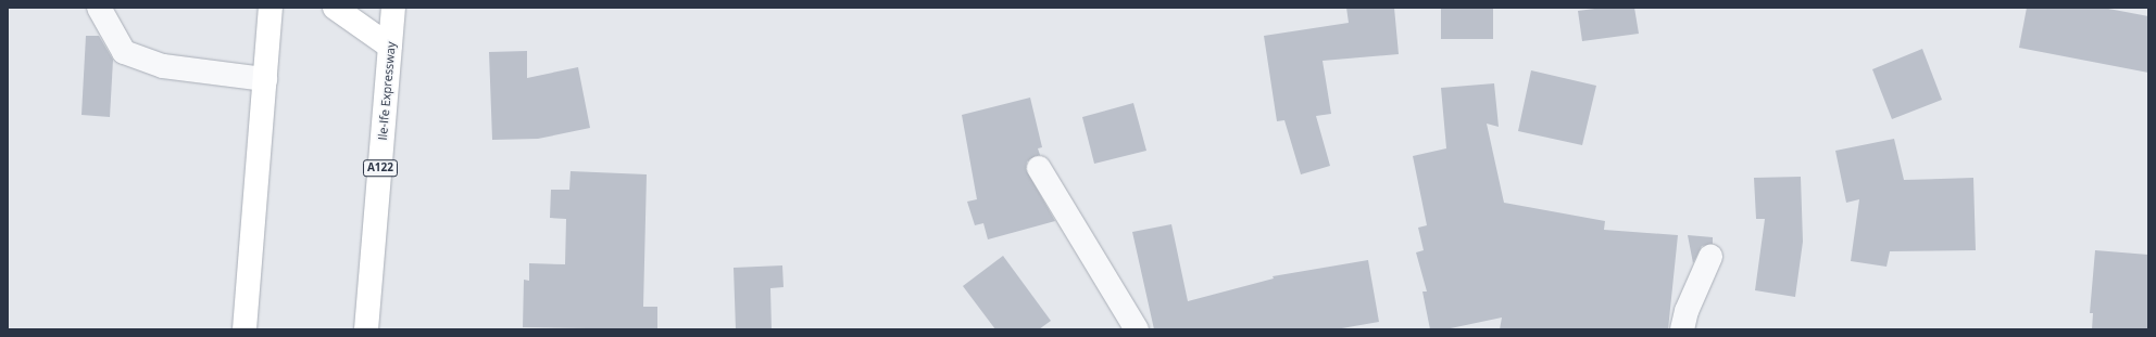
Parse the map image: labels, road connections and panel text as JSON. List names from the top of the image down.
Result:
{
  "streets": {
    "highway": ["Ile-Ife Expressway", "A122"]
  }
}
